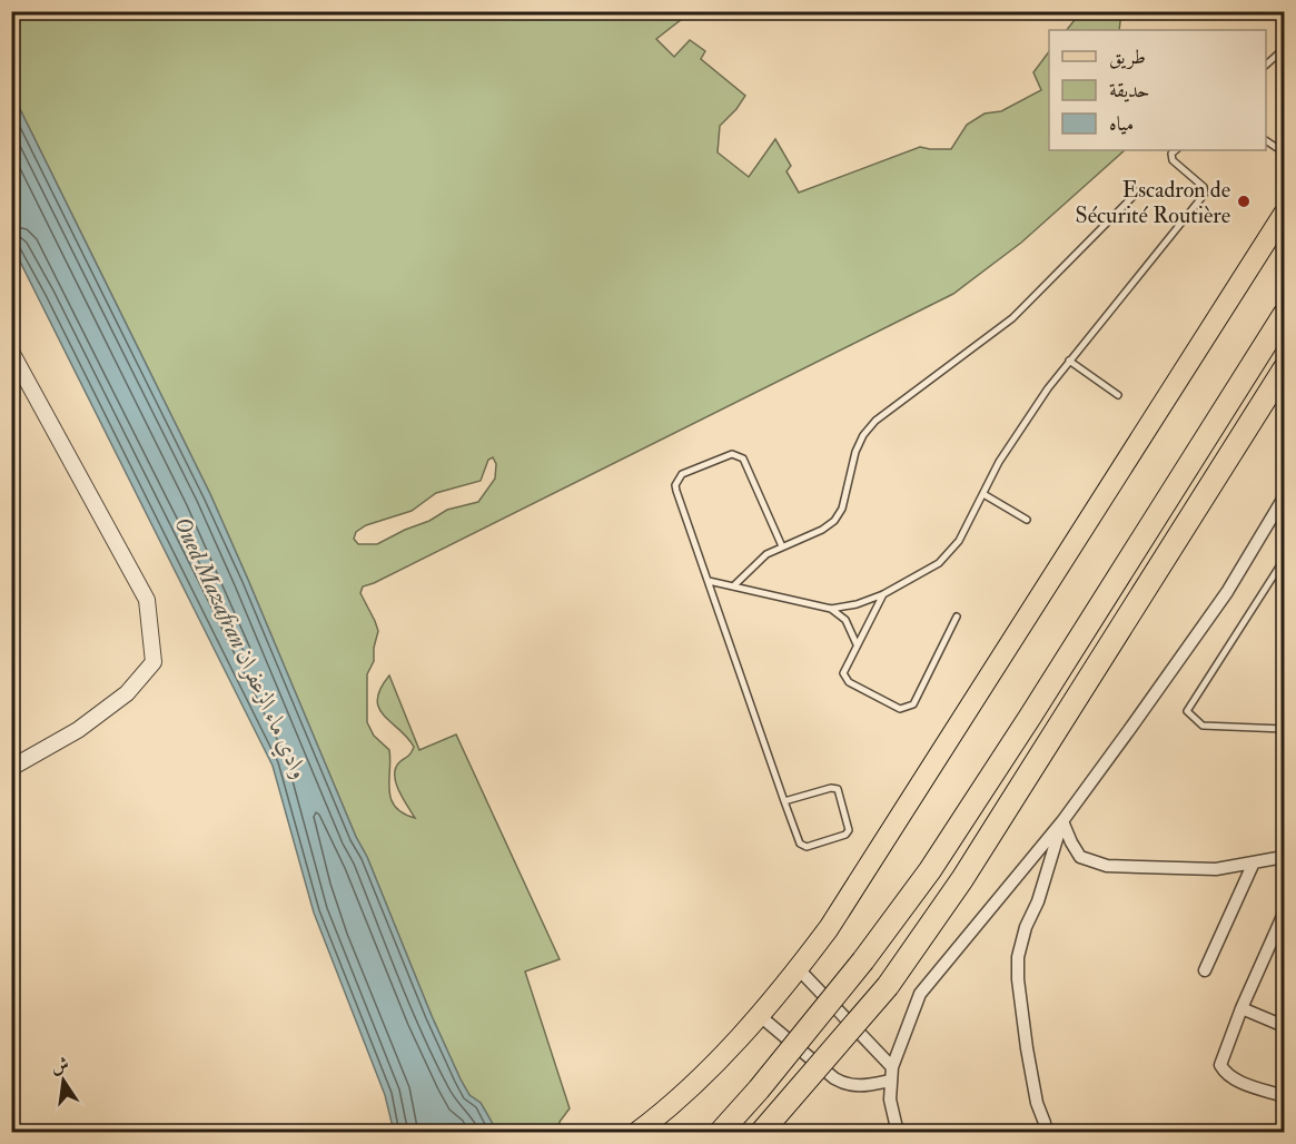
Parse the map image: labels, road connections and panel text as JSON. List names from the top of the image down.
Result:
{
  "water": ["Oued Mazafran وادي ماء الزعفران"],
  "places": ["Escadron de Sécurité Routière"],
  "legend": ["طريق", "حديقة", "مياه"],
  "north": "top"
}
